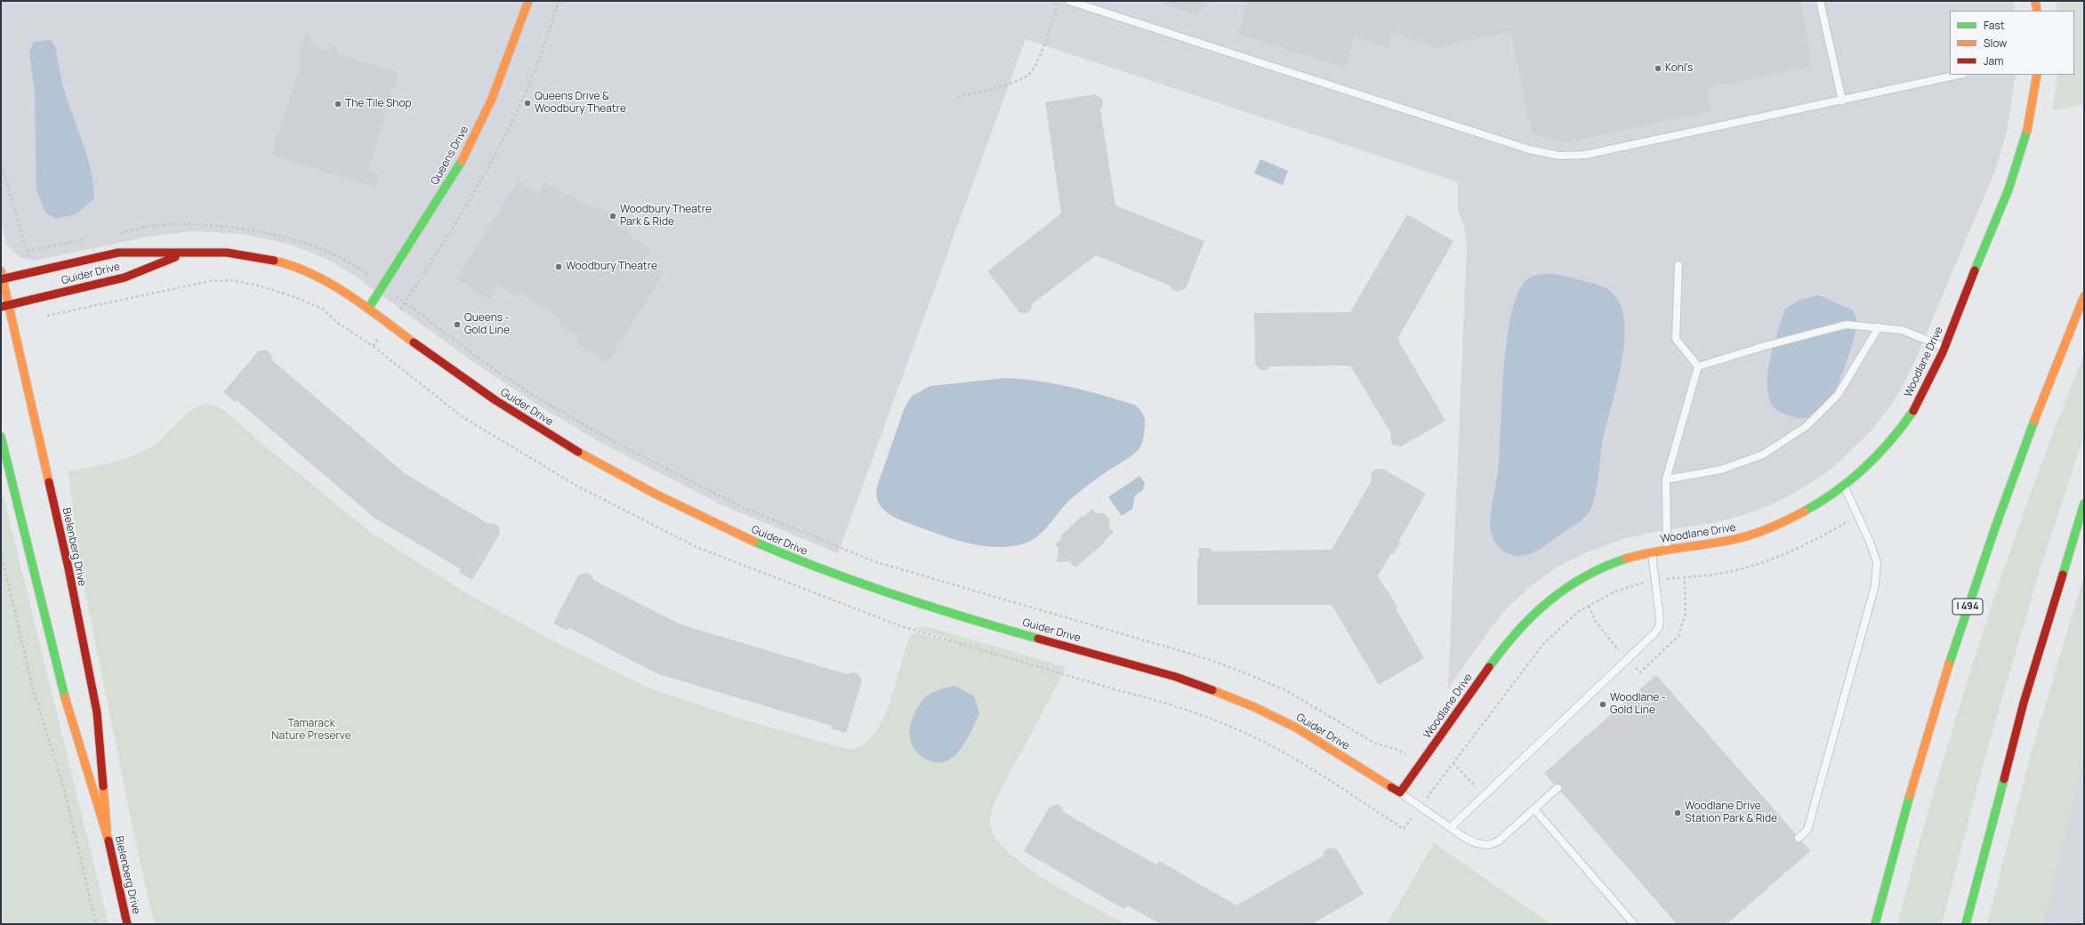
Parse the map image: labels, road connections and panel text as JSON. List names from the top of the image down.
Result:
{
  "streets": {
    "main road": [
      "Queens Drive",
      "Guider Drive",
      "Woodlane Drive",
      "Bielenberg Drive",
      "I 494"
    ]
  },
  "crossings": [
    ["Queens Drive", "Guider Drive"],
    ["Guider Drive", "Woodlane Drive"],
    ["Guider Drive", "Bielenberg Drive"]
  ],
  "parks": ["Tamarack Nature Preserve"],
  "places": [
    "Kohl's",
    "Queens Drive & Woodbury Theatre",
    "The Tile Shop",
    "Woodbury Theatre Park & Ride",
    "Woodbury Theatre",
    "Queens - Gold Line",
    "Woodlane - Gold Line",
    "Woodlane Drive Station Park & Ride"
  ],
  "legend": ["Fast", "Slow", "Jam"]
}
